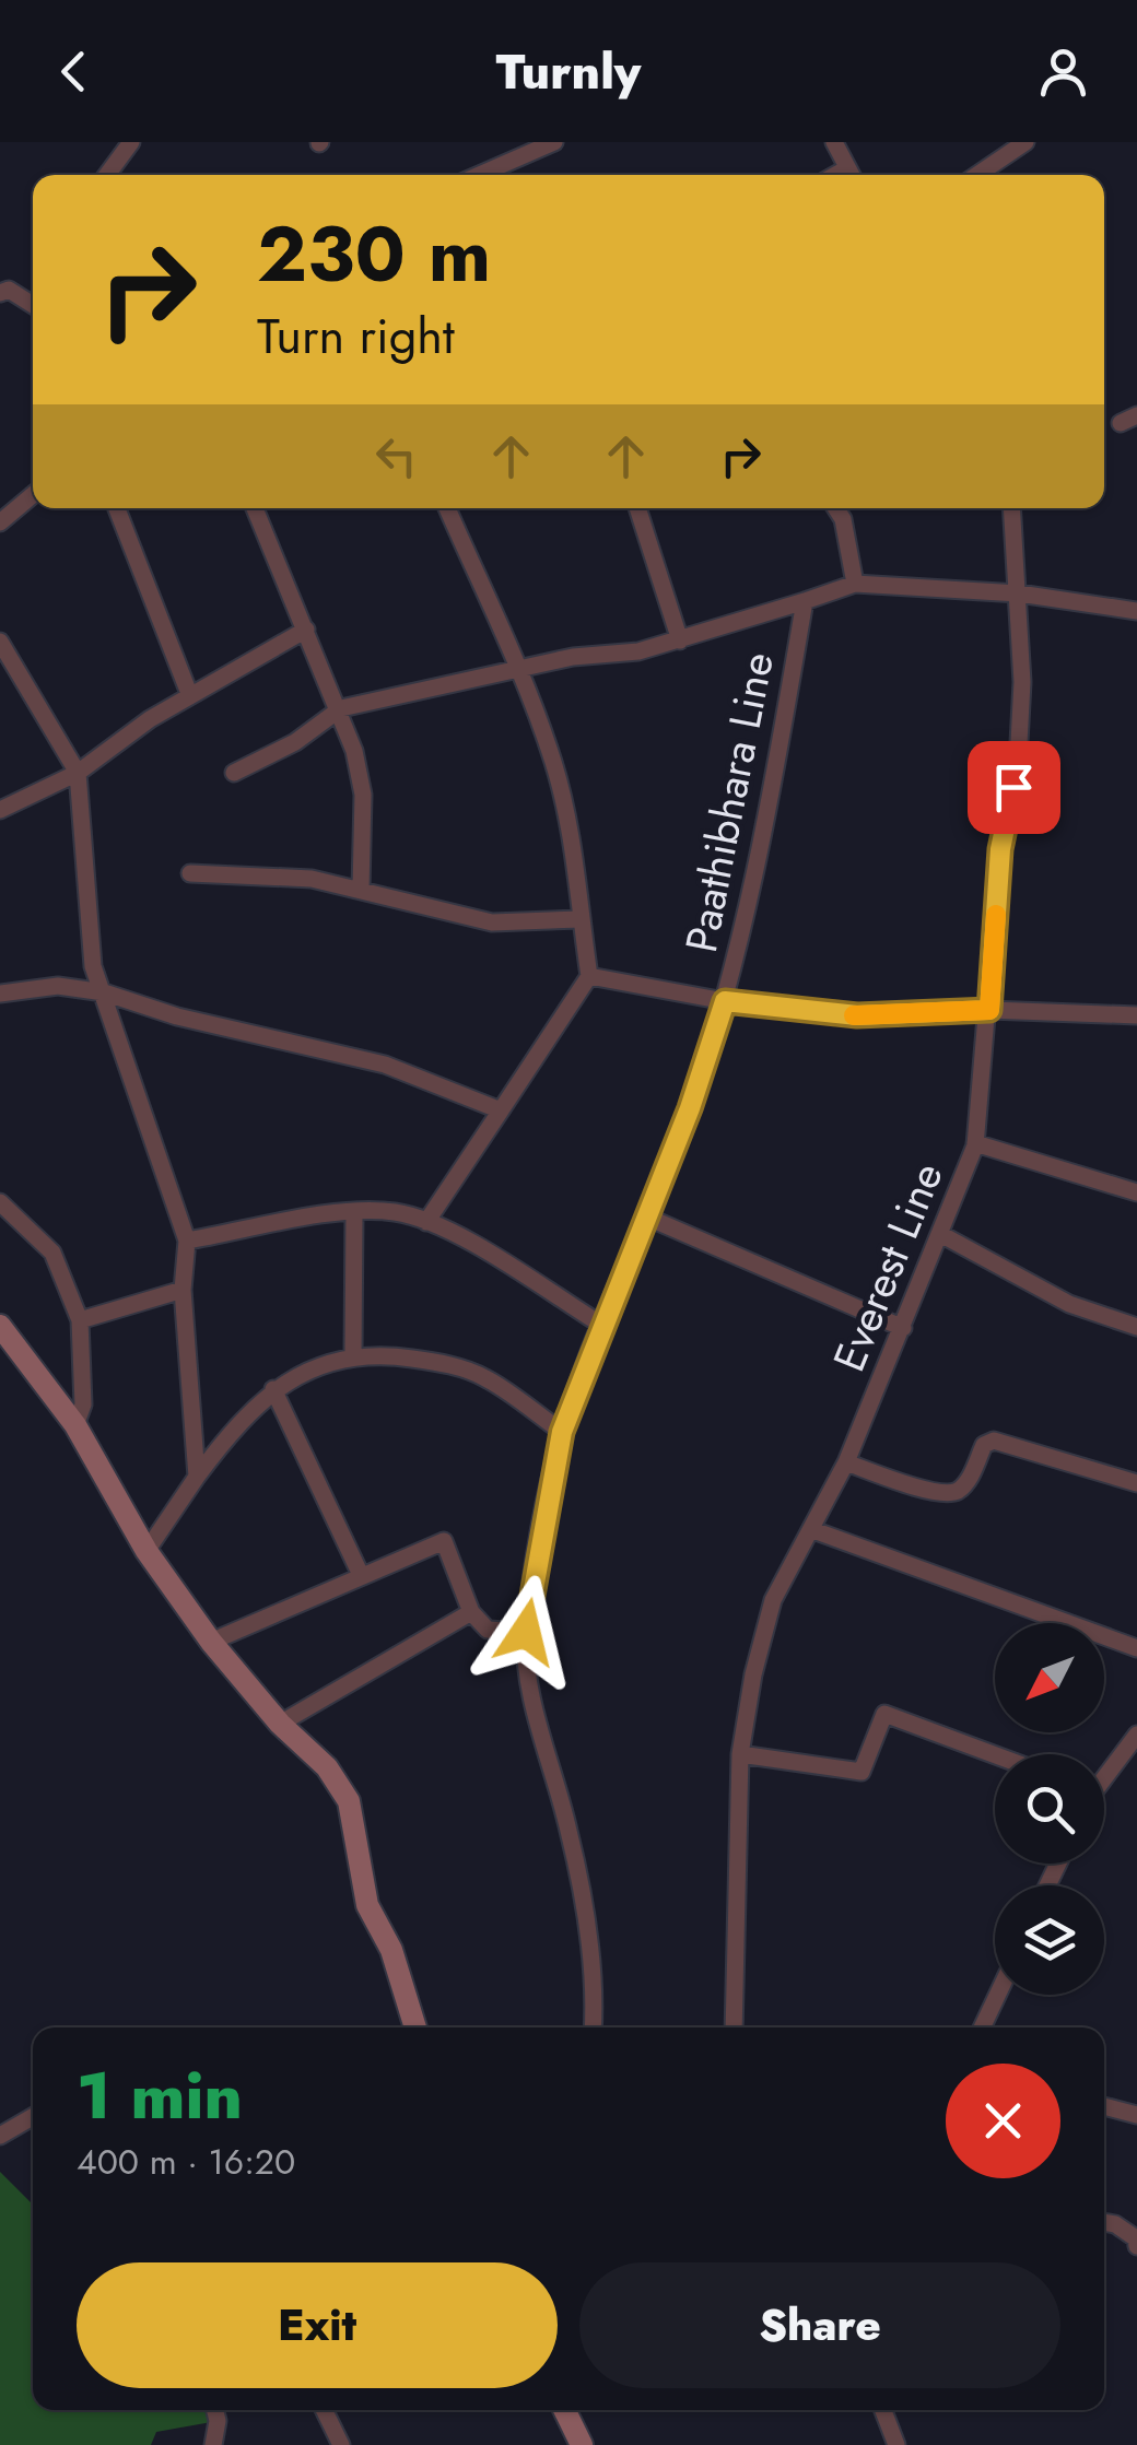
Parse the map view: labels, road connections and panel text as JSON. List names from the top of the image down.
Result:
{
  "streets": {
    "street": ["Paathibhara Line", "Everest Line"]
  },
  "crossings": [
    ["Paathibhara Line", "Everest Line"]
  ],
  "north": "bottom left",
  "page": {
    "header": "Turnly",
    "turn": ["230 m", "Turn right"],
    "heading": ["1 min", "400 m · 16:20"],
    "buttons": ["Exit", "Share"]
  }
}
